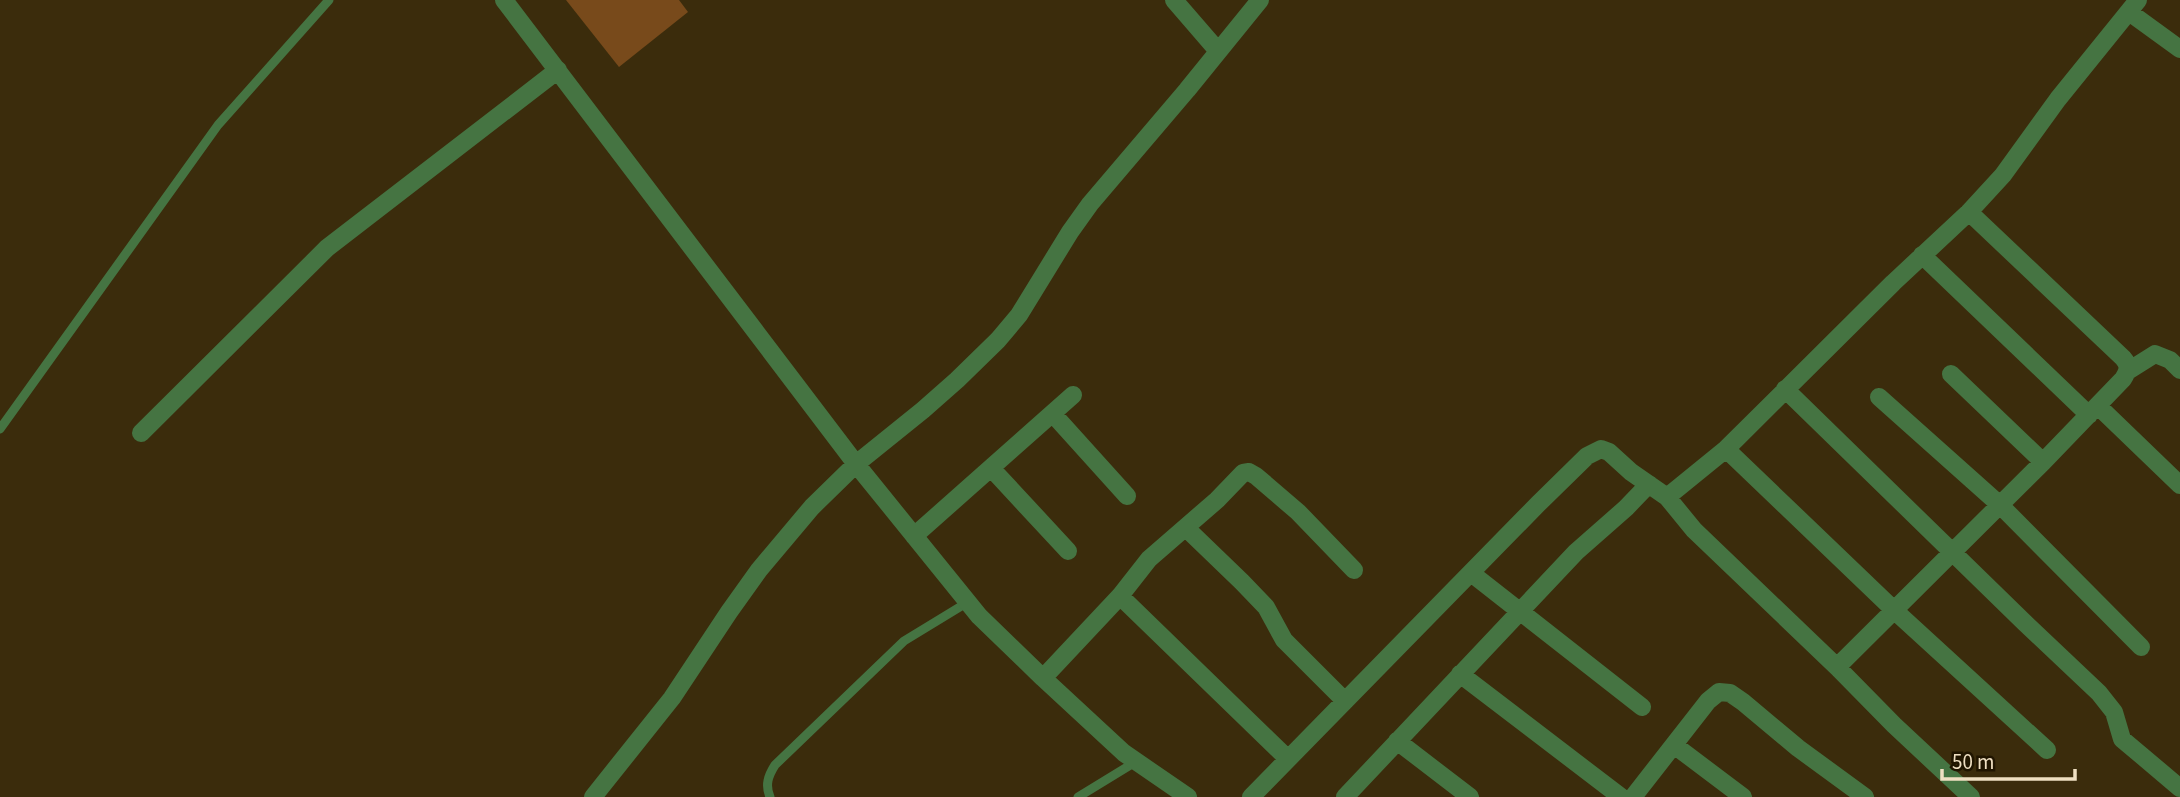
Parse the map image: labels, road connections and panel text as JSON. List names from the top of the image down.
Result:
{
  "scale_bar": "50 m"
}
